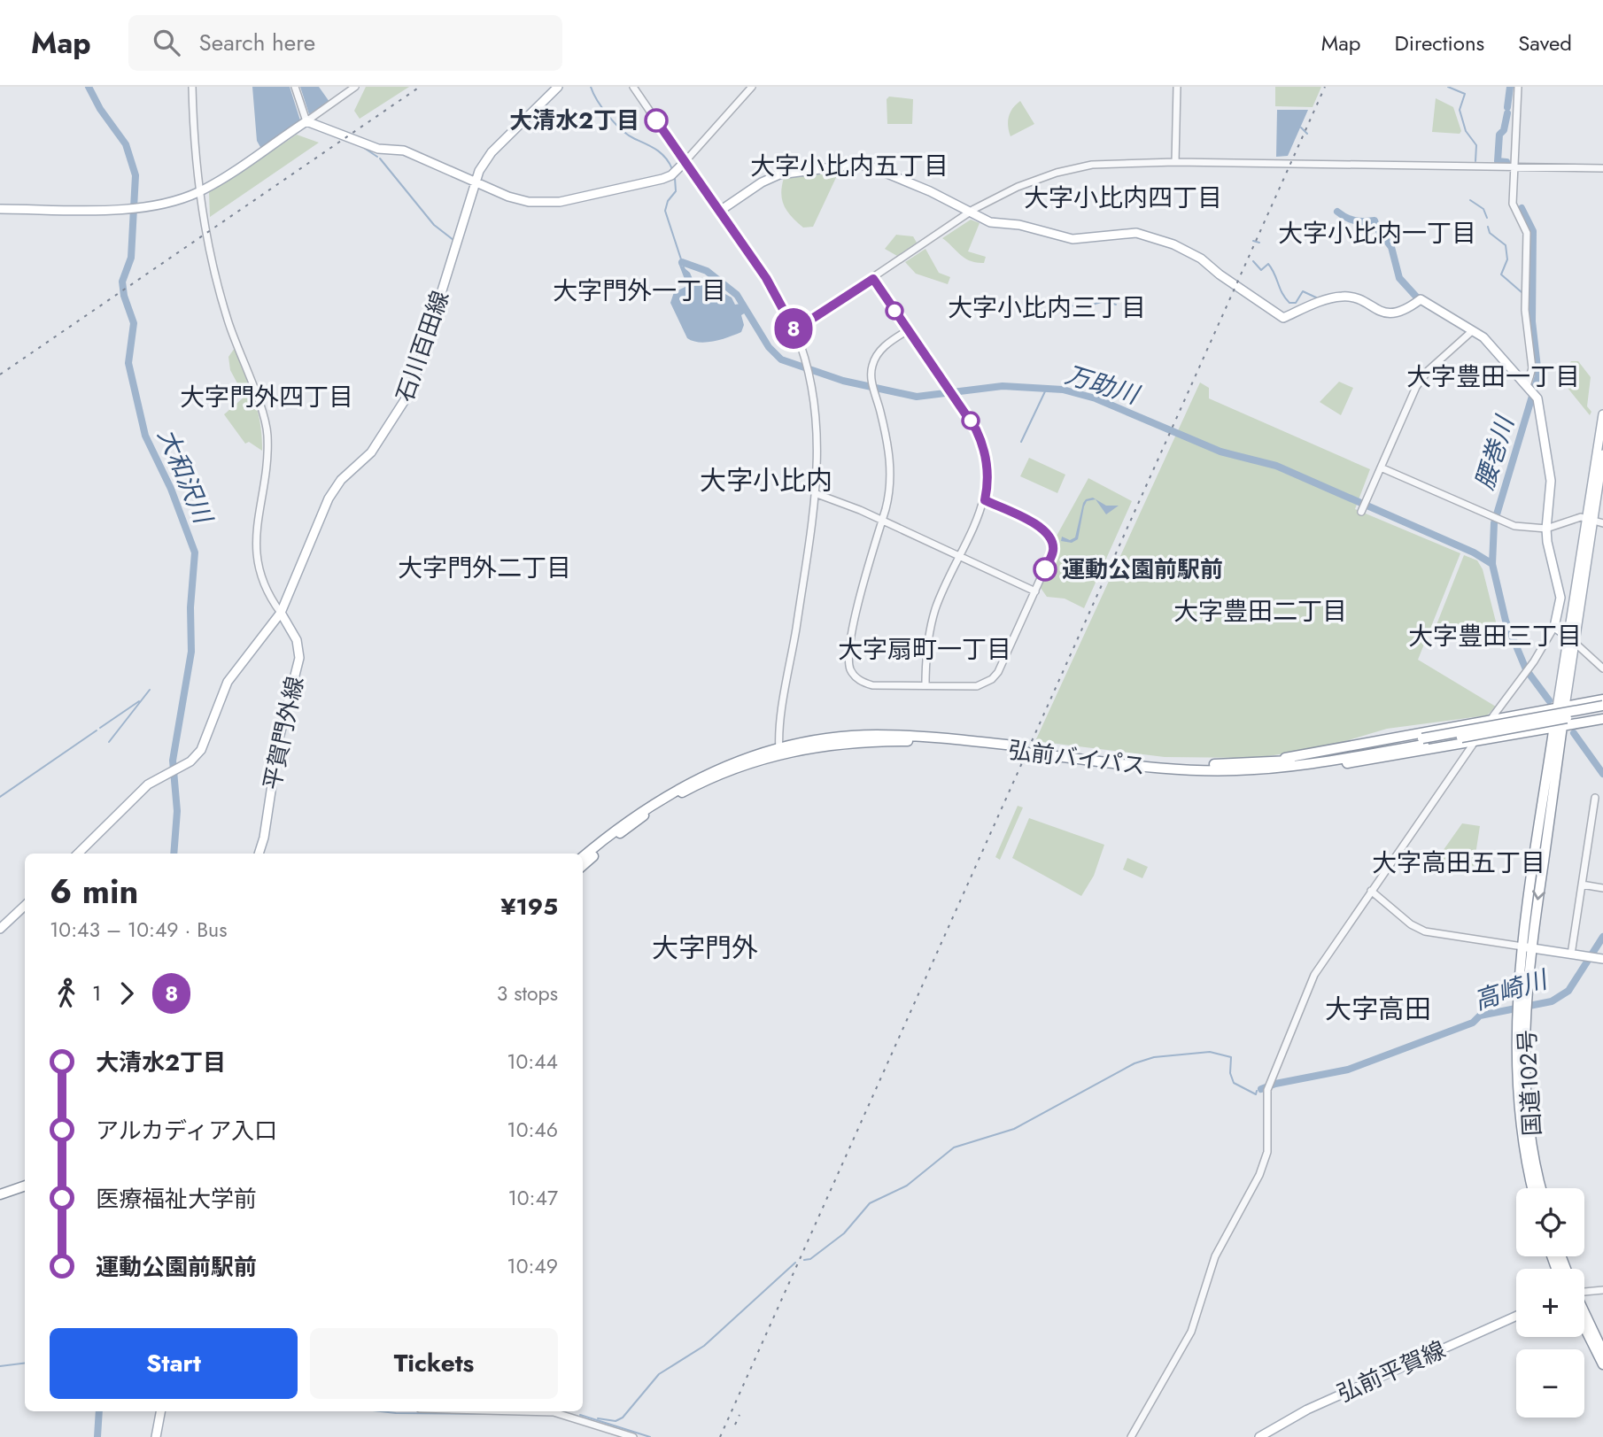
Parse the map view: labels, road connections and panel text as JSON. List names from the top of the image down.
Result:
{
  "streets": {
    "highway": ["弘前バイパス", "国道102号"],
    "main road": ["石川百田線", "平賀門外線", "弘前平賀線"]
  },
  "crossings": [
    ["石川百田線", "平賀門外線"]
  ],
  "districts": [
    "大字小比内五丁目",
    "大字小比内四丁目",
    "大字小比内一丁目",
    "大字門外一丁目",
    "大字小比内三丁目",
    "大字豊田一丁目",
    "大字門外四丁目",
    "大字小比内",
    "大字門外二丁目",
    "大字豊田二丁目",
    "大字豊田三丁目",
    "大字扇町一丁目",
    "大字高田五丁目",
    "大字門外",
    "大字高田"
  ],
  "water": [
    "万助川",
    "腰巻川",
    "大和沢川",
    "高崎川"
  ],
  "places": ["大清水2丁目", "運動公園前駅前"],
  "lines": ["bus line 8"],
  "page": {
    "header": "Map",
    "search": "Search here",
    "nav": ["Map", "Directions", "Saved"],
    "on_map": "8",
    "heading": ["6 min", "10:43 – 10:49 · Bus", "¥195"],
    "legs": ["1", "8", "3 stops"],
    "list": [
      {
        "name": "大清水2丁目",
        "value": "10:44"
      },
      {
        "name": "アルカディア入口",
        "value": "10:46"
      },
      {
        "name": "医療福祉大学前",
        "value": "10:47"
      },
      {
        "name": "運動公園前駅前",
        "value": "10:49"
      }
    ],
    "map_buttons": ["+", "−"],
    "buttons": ["Start", "Tickets"]
  }
}
